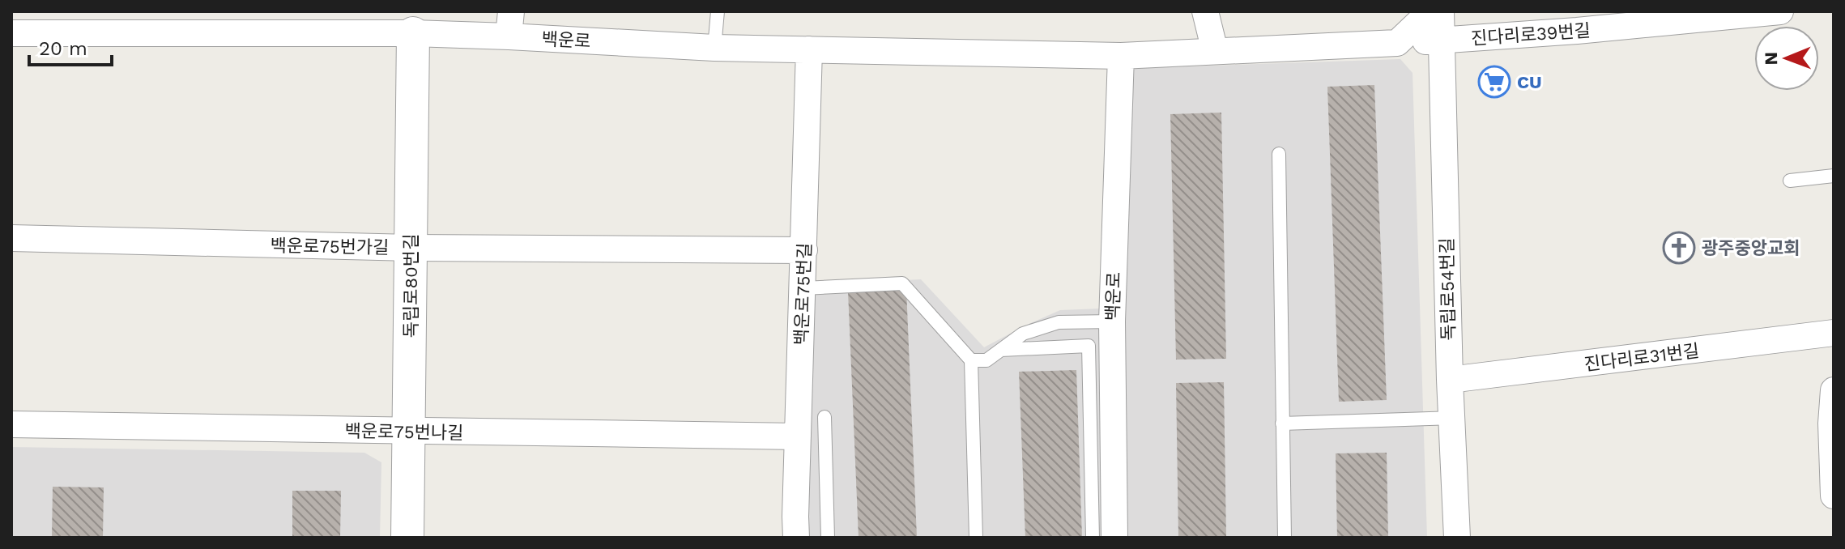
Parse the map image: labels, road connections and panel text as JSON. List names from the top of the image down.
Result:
{
  "streets": {
    "street": [
      "진다리로39번길",
      "백운로",
      "백운로75번가길",
      "독립로80번길",
      "독립로54번길",
      "백운로75번길",
      "진다리로31번길",
      "백운로75번나길"
    ]
  },
  "crossings": [
    ["진다리로39번길", "백운로"],
    ["진다리로39번길", "독립로54번길"],
    ["백운로", "독립로80번길"],
    ["백운로", "백운로75번길"],
    ["백운로75번가길", "독립로80번길"],
    ["백운로75번가길", "백운로75번길"],
    ["독립로80번길", "백운로75번나길"],
    ["독립로54번길", "진다리로31번길"],
    ["백운로75번길", "백운로75번나길"]
  ],
  "places": {
    "supermarket": ["CU"],
    "church": ["광주중앙교회"]
  },
  "scale_bar": "20 m",
  "north": "left"
}
